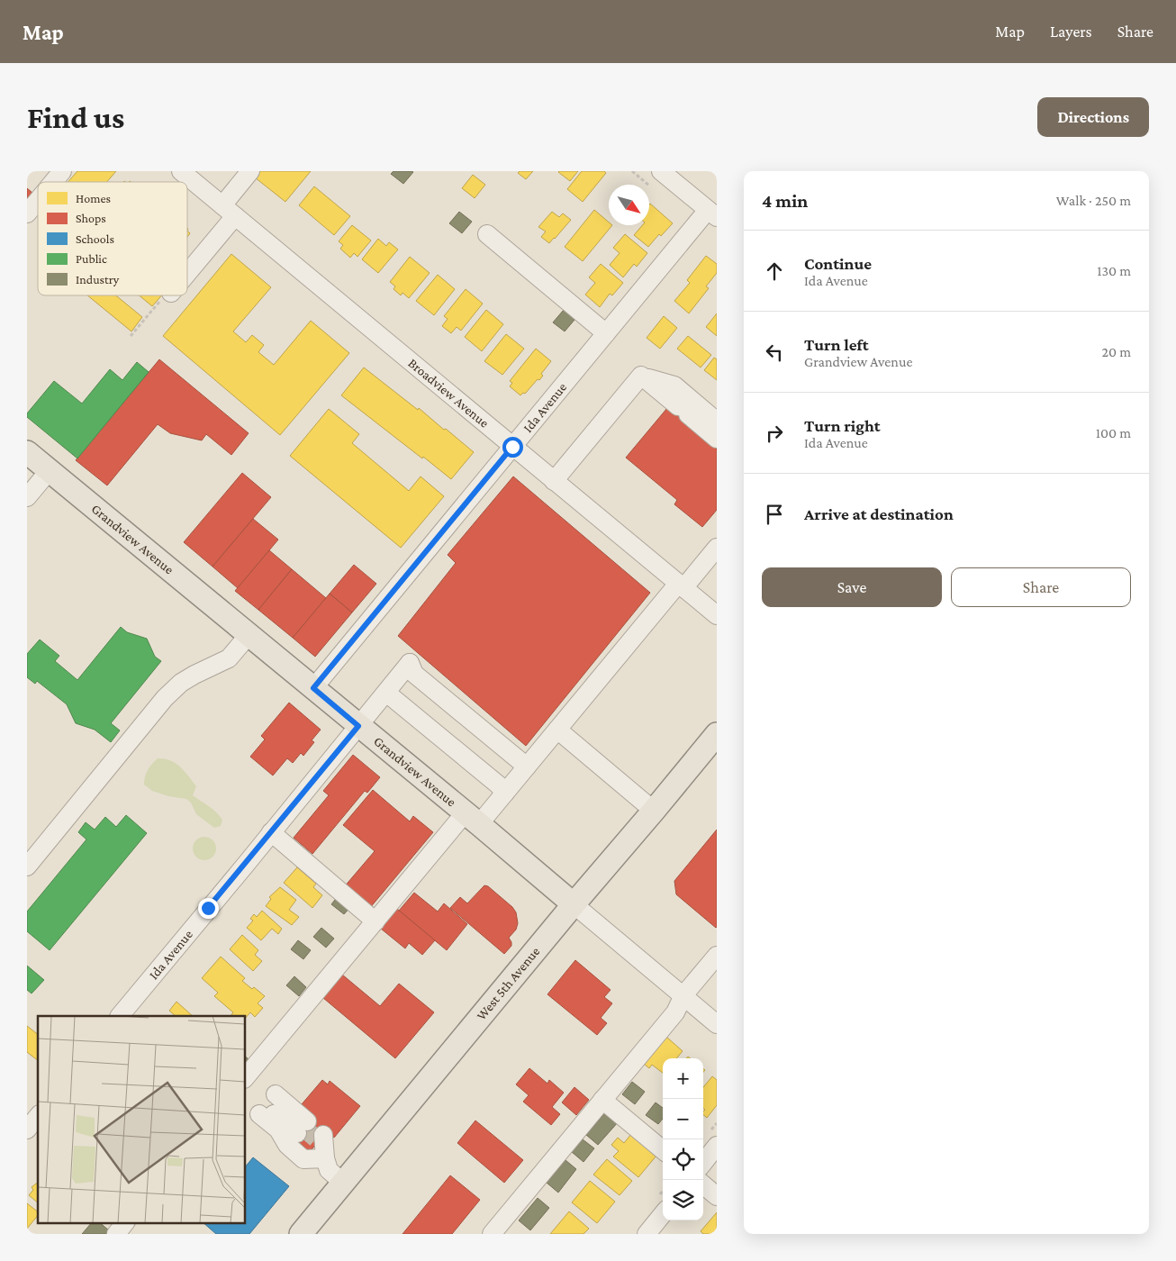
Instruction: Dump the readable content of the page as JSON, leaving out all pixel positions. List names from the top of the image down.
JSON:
{
  "streets": {
    "main road": ["Grandview Avenue", "West 5th Avenue"],
    "street": ["Broadview Avenue", "Ida Avenue"]
  },
  "crossings": [
    ["Broadview Avenue", "Ida Avenue"],
    ["Ida Avenue", "Grandview Avenue"],
    ["Grandview Avenue", "West 5th Avenue"]
  ],
  "legend": [
    "Homes",
    "Shops",
    "Schools",
    "Public",
    "Industry"
  ],
  "north": "bottom right",
  "page": {
    "header": "Map",
    "nav": ["Map", "Layers", "Share"],
    "buttons": [
      "Directions",
      ["Save", "Share"]
    ],
    "title": "Find us",
    "heading": ["4 min", "Walk · 250 m"],
    "list": [
      ["Continue", "Ida Avenue", "130 m"],
      ["Turn left", "Grandview Avenue", "20 m"],
      ["Turn right", "Ida Avenue", "100 m"],
      "Arrive at destination"
    ],
    "map_buttons": ["+", "−"]
  }
}
